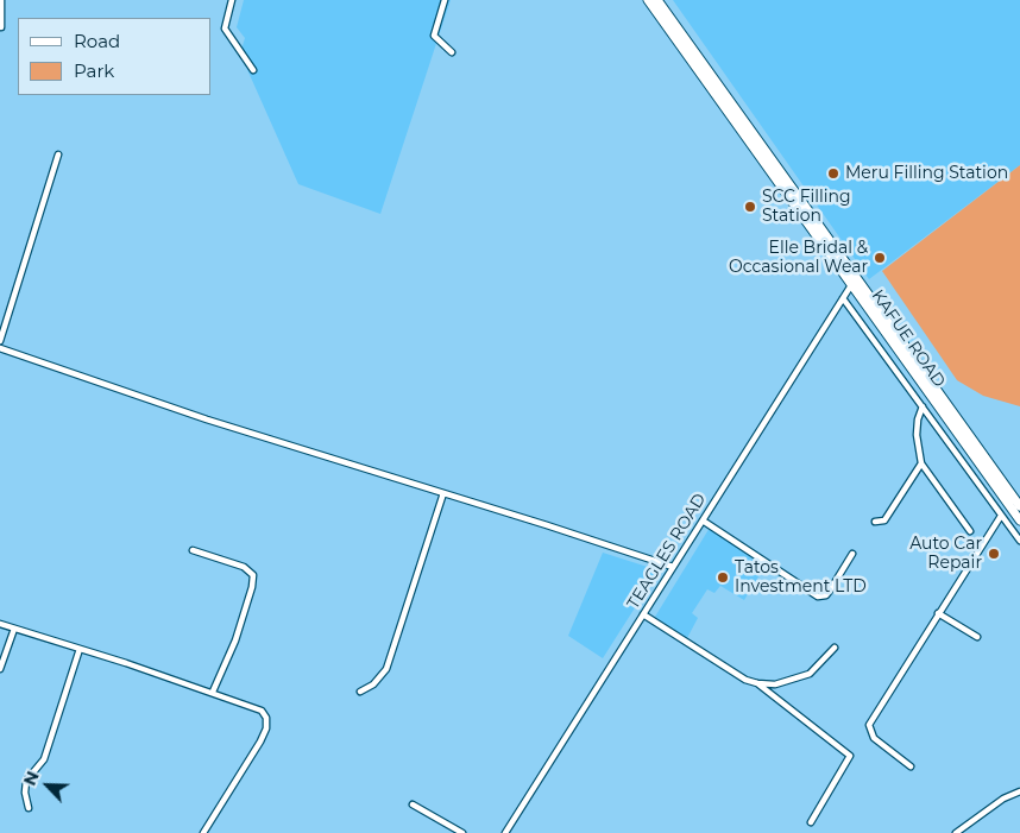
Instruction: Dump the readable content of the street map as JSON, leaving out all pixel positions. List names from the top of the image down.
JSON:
{
  "streets": {
    "main road": ["KAFUE ROAD"],
    "street": ["TEAGLES ROAD"]
  },
  "crossings": [
    ["KAFUE ROAD", "TEAGLES ROAD"]
  ],
  "places": [
    "Meru Filling Station",
    "SCC Filling Station",
    "Elle Bridal & Occasional Wear",
    "Auto Car Repair",
    "Tatos Investment LTD"
  ],
  "legend": ["Road", "Park"],
  "north": "top left"
}
